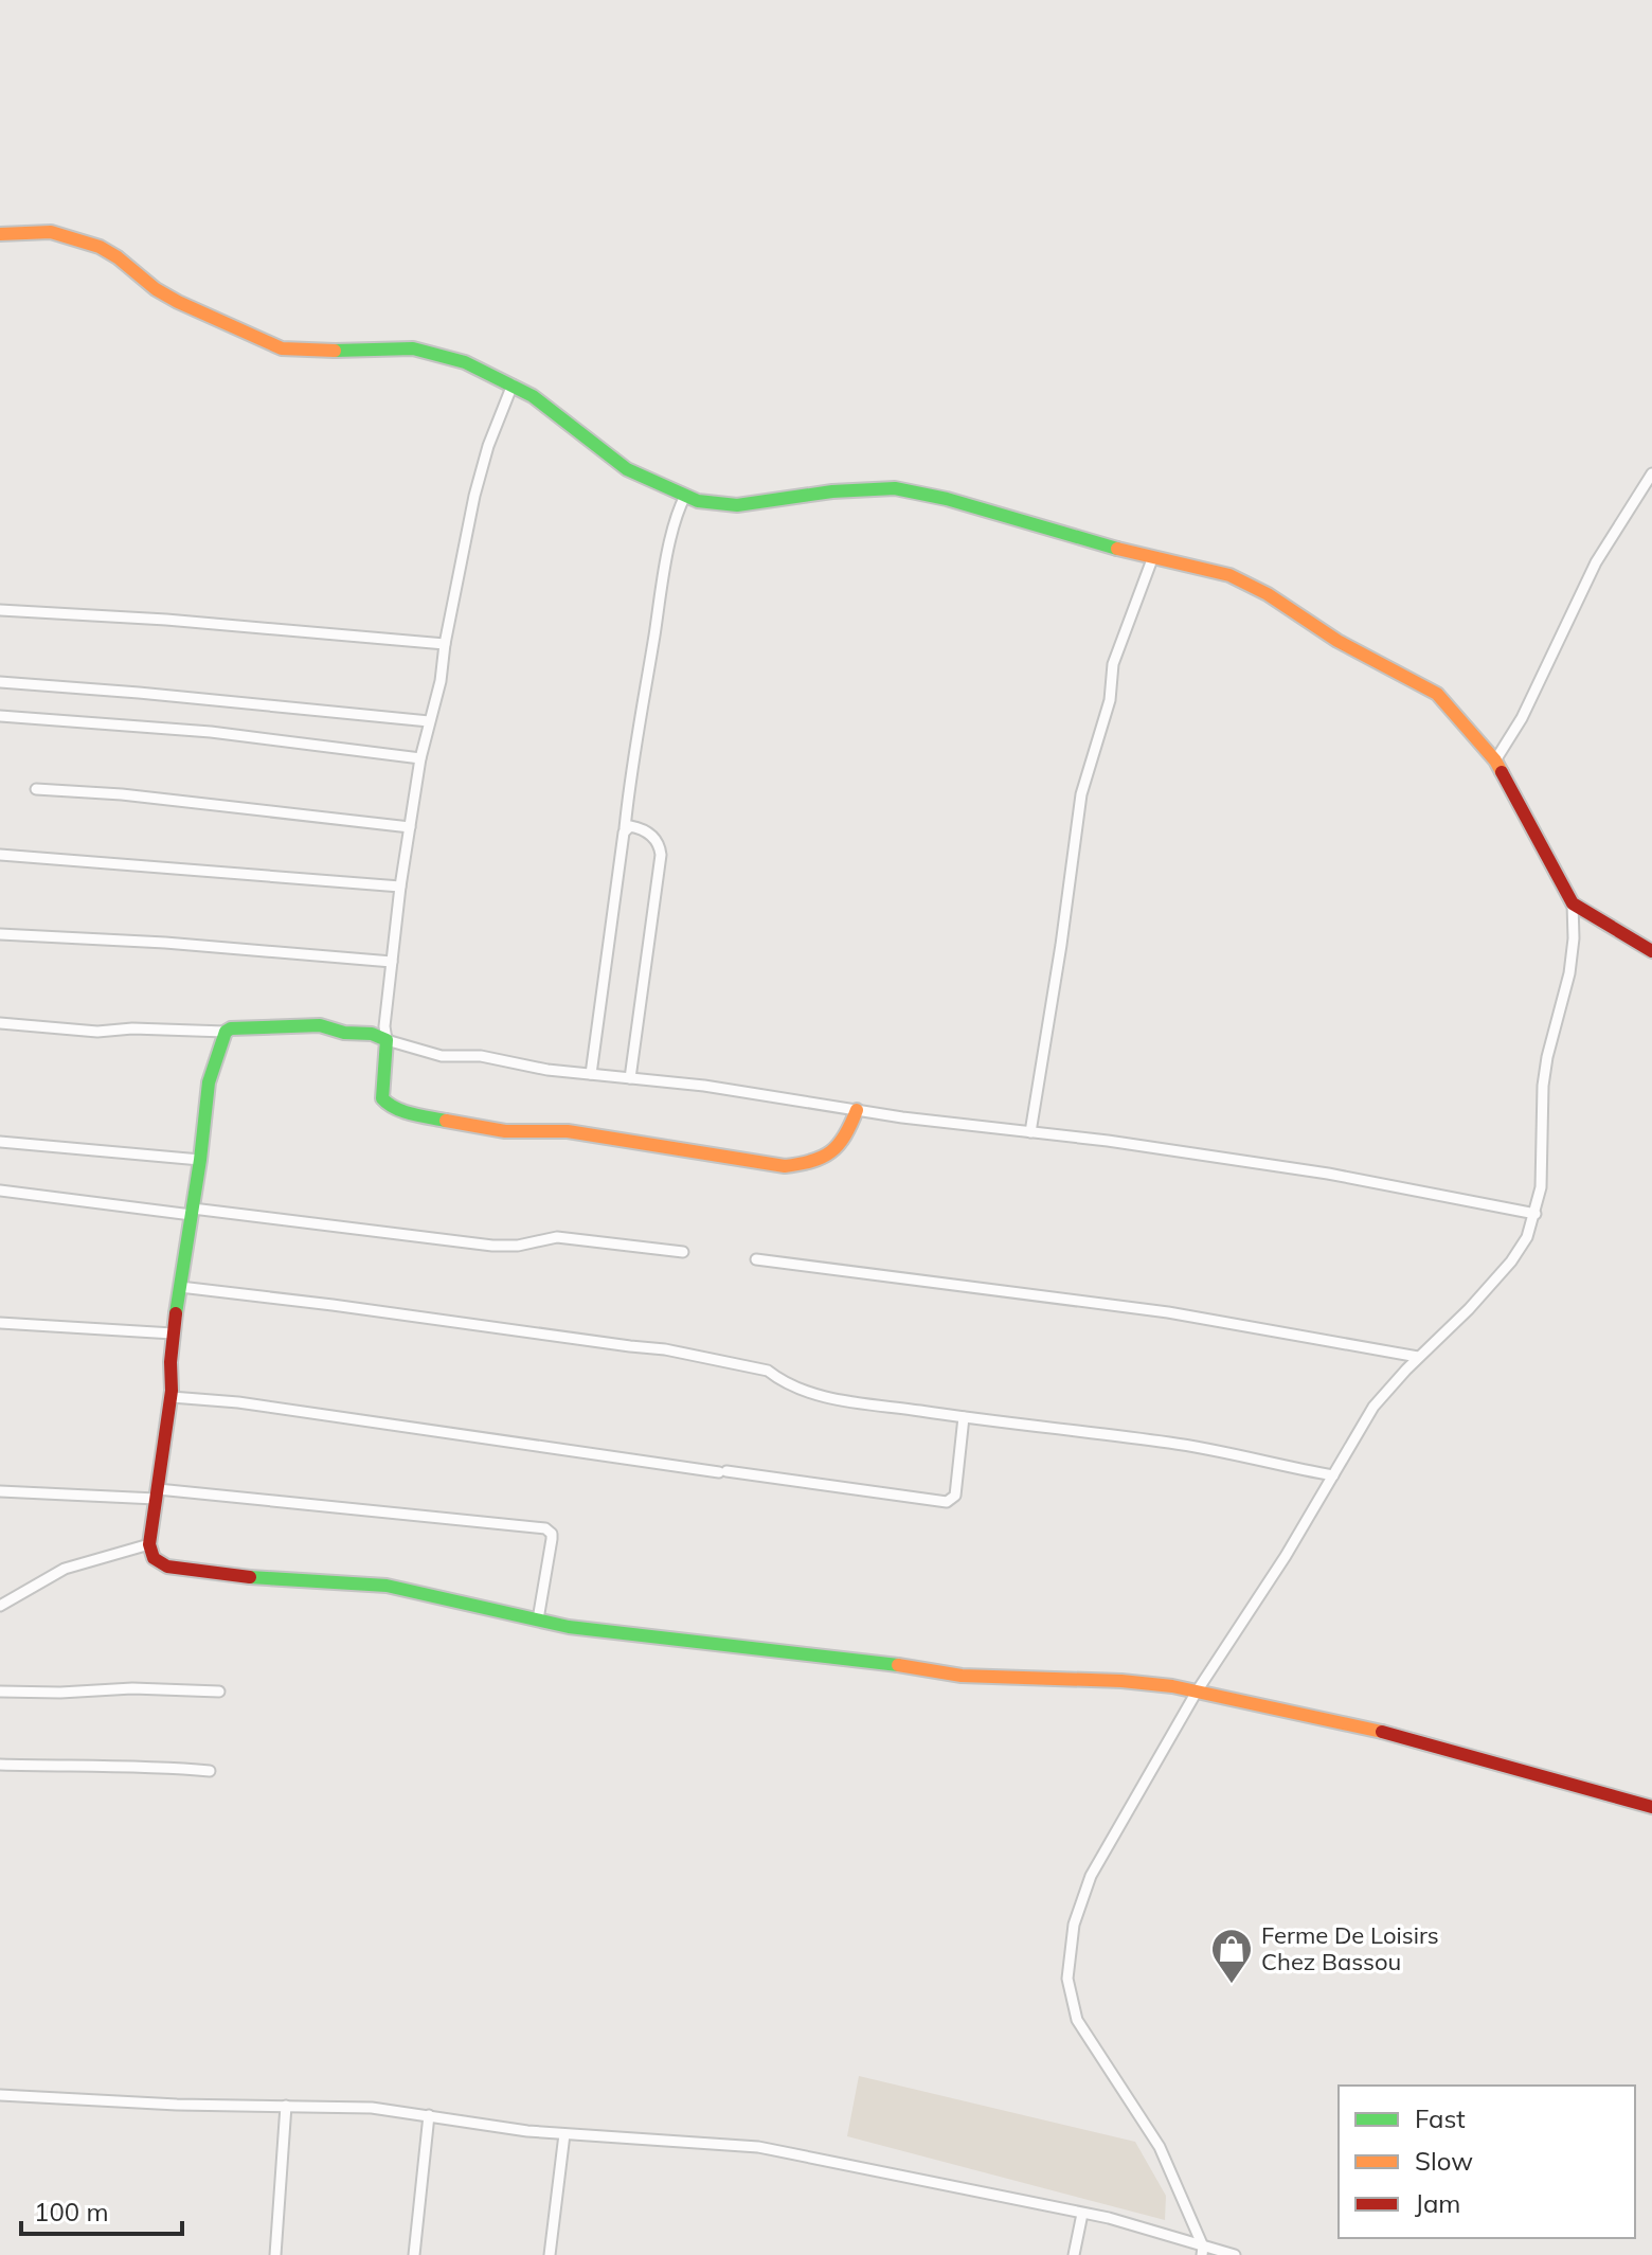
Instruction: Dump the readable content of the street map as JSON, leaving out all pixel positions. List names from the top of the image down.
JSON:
{
  "places": {
    "shop": ["Ferme De Loisirs Chez Bassou"]
  },
  "legend": ["Fast", "Slow", "Jam"],
  "scale_bar": "100 m"
}
